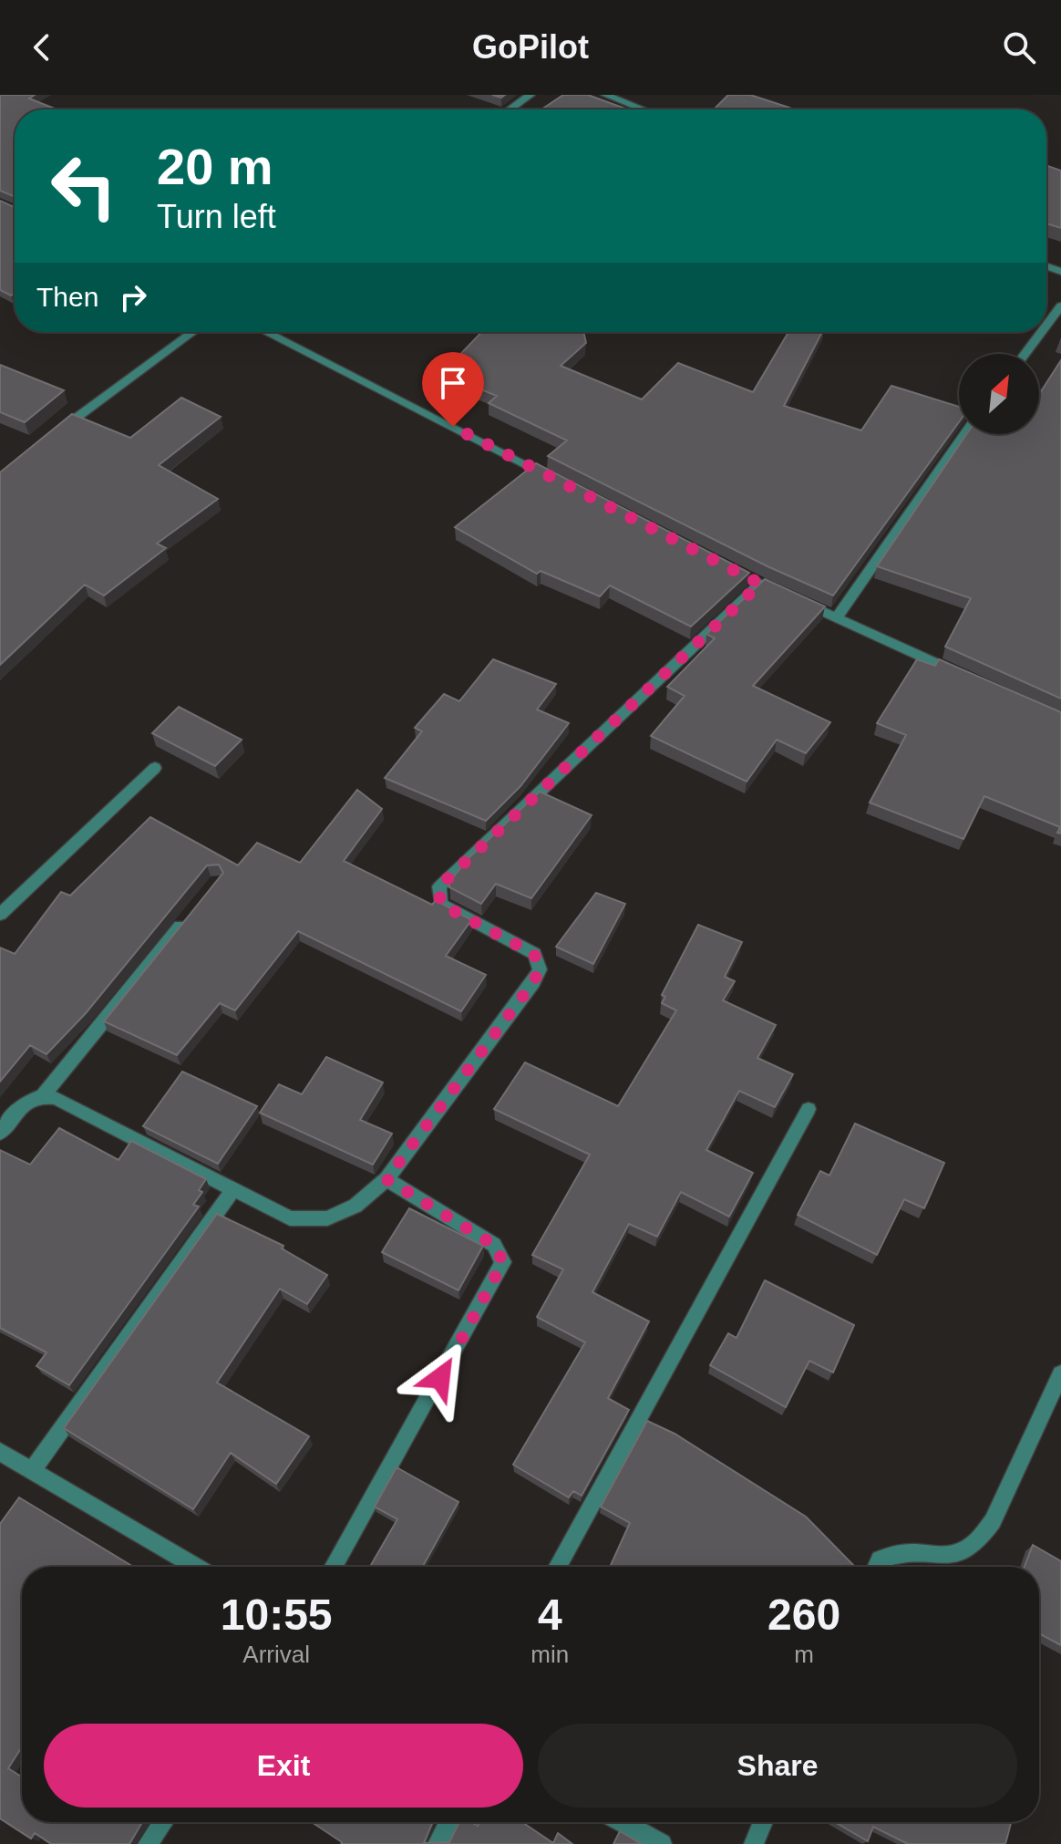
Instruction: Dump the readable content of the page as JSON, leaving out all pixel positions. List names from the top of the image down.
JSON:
{
  "north": "top right",
  "page": {
    "header": "GoPilot",
    "turn": ["20 m", "Turn left"],
    "then": "Then",
    "eta": [
      "10:55",
      "Arrival",
      "4",
      "min",
      "260",
      "m"
    ],
    "buttons": ["Exit", "Share"]
  }
}
